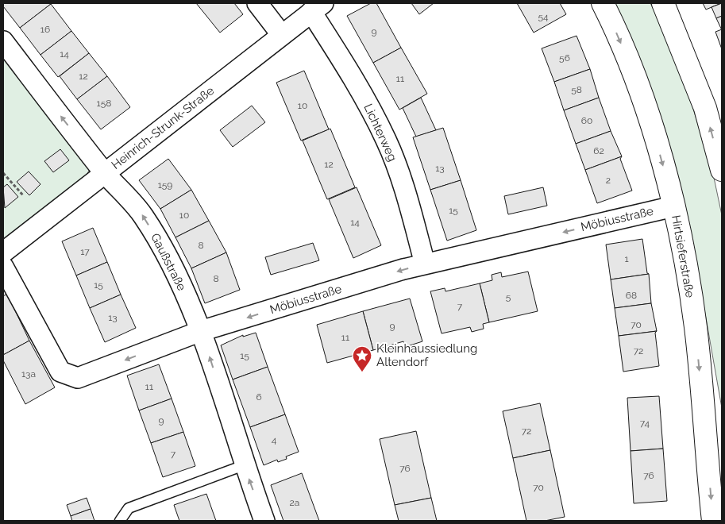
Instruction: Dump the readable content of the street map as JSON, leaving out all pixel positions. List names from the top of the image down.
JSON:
{
  "streets": {
    "main road": ["Hirtsieferstraße"],
    "street": [
      "Heinrich-Strunk-Straße",
      "Lichterweg",
      "Möbiusstraße",
      "Gaußstraße"
    ]
  },
  "crossings": [
    ["Heinrich-Strunk-Straße", "Lichterweg"],
    ["Heinrich-Strunk-Straße", "Gaußstraße"],
    ["Lichterweg", "Möbiusstraße"],
    ["Möbiusstraße", "Hirtsieferstraße"],
    ["Möbiusstraße", "Gaußstraße"]
  ],
  "one_way": ["Möbiusstraße", "Gaußstraße"],
  "places": {
    "place": ["Kleinhaussiedlung Altendorf"]
  },
  "house_numbers": [
    "54",
    "16",
    "9",
    "14",
    "56",
    "12",
    "11",
    "58",
    "158",
    "10",
    "60",
    "62",
    "12",
    "13",
    "2",
    "159",
    "15",
    "10",
    "14",
    "8",
    "17",
    "1",
    "8",
    "15",
    "68",
    "5",
    "7",
    "13",
    "70",
    "9",
    "11",
    "72",
    "15",
    "13a",
    "11",
    "6",
    "9",
    "74",
    "72",
    "4",
    "7",
    "76",
    "76",
    "70",
    "2a"
  ]
}
